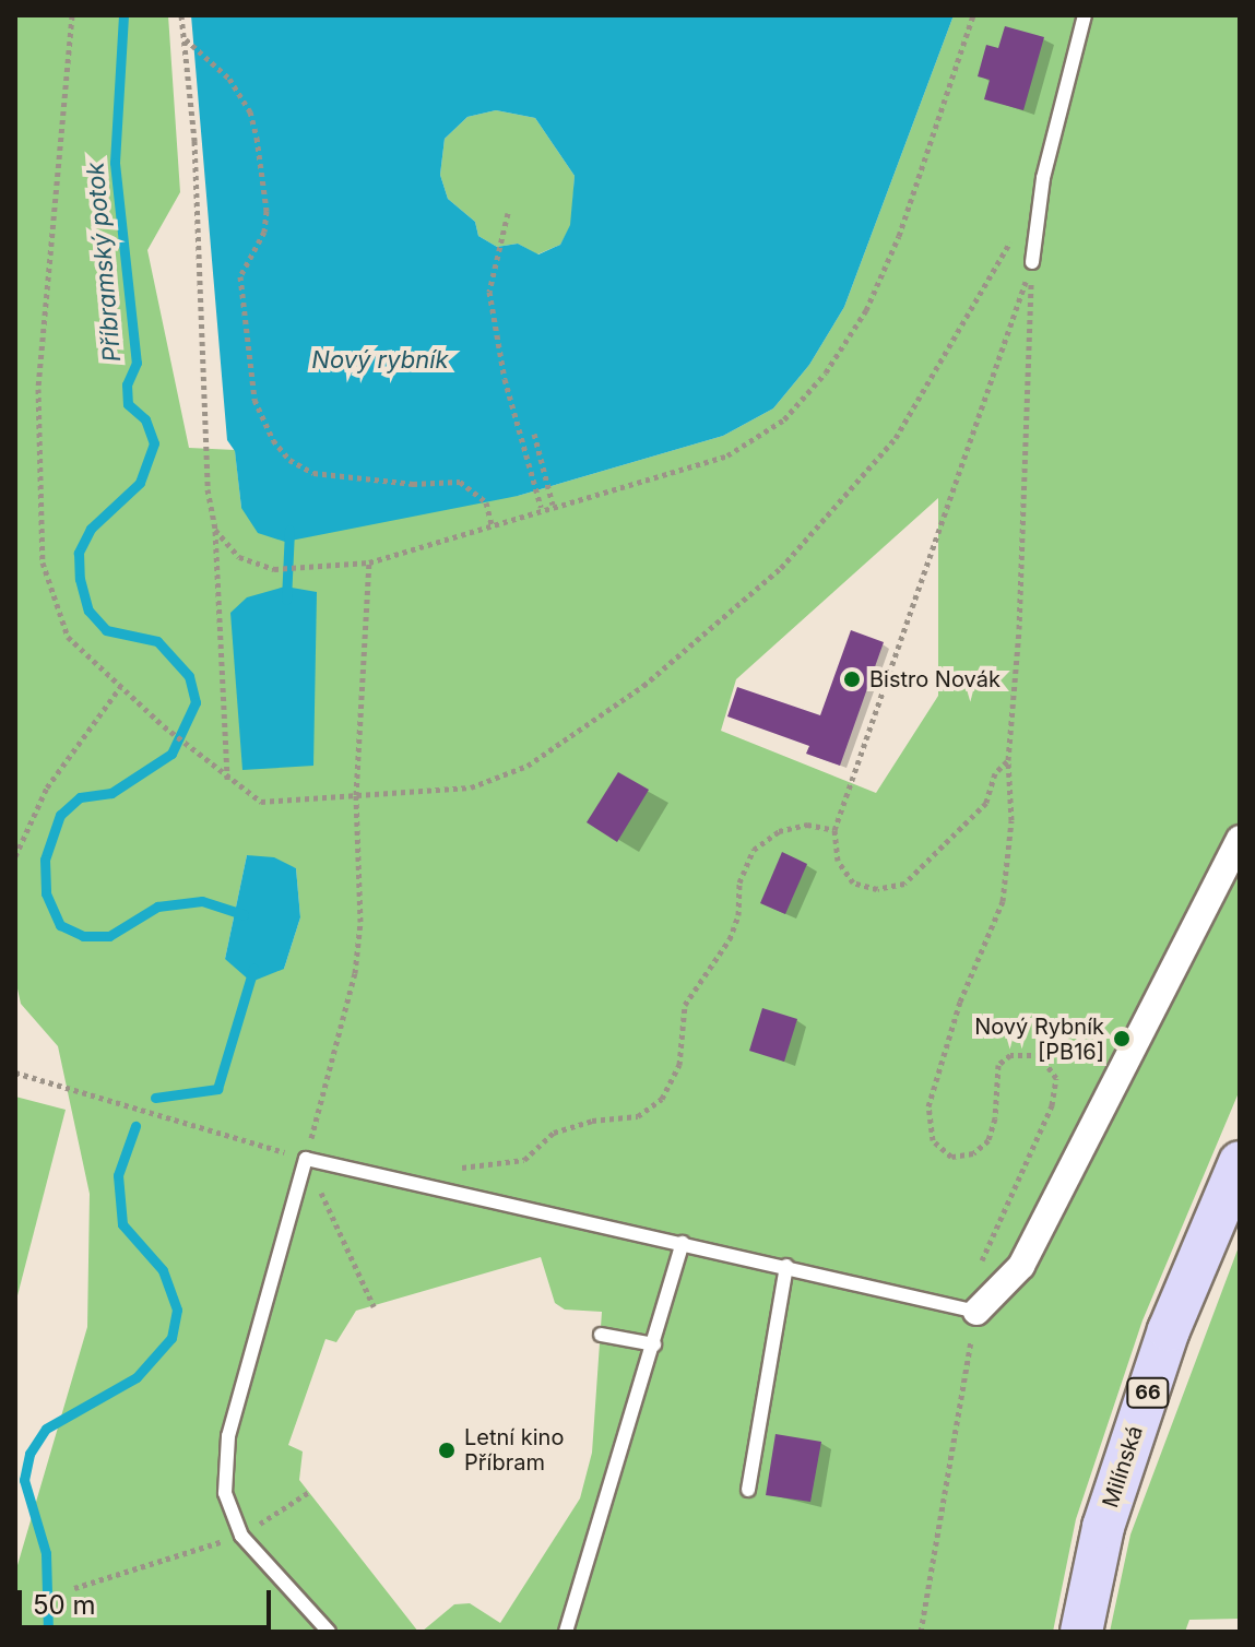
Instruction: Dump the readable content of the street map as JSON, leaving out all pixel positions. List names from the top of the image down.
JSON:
{
  "streets": {
    "main road": ["66", "Milínská"]
  },
  "water": ["Příbramský potok", "Nový rybník"],
  "places": ["Bistro Novák", "Nový Rybník [PB16]", "Letní kino Příbram"],
  "scale_bar": "50 m"
}
